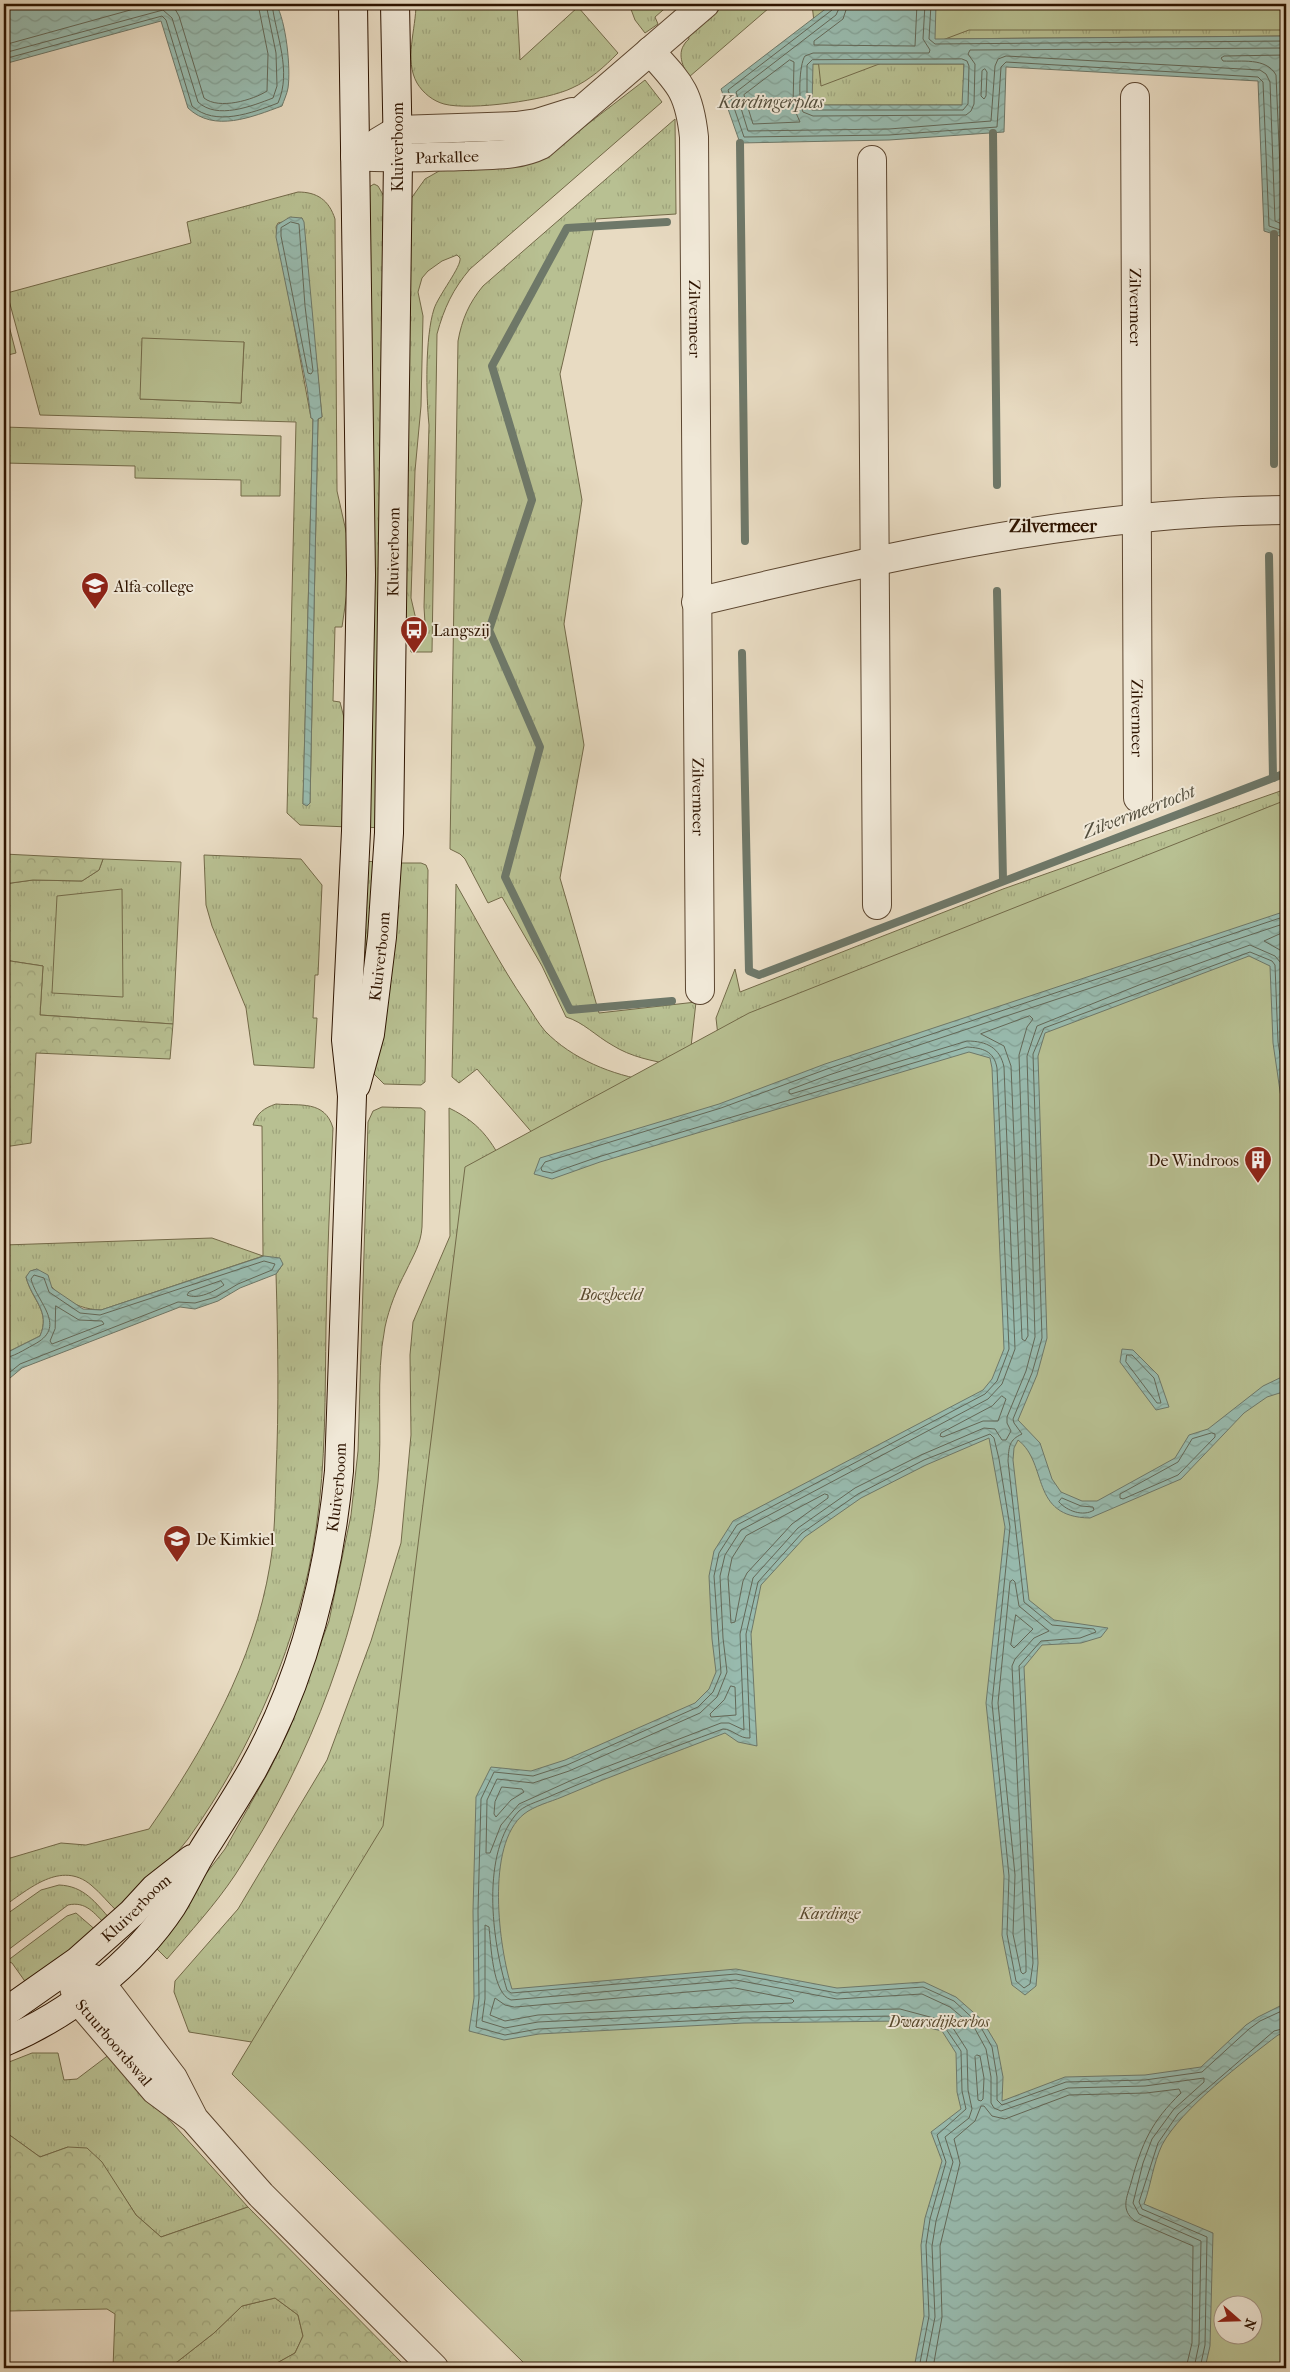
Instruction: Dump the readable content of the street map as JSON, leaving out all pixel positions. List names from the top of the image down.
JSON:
{
  "streets": {
    "street": [
      "Kluiverboom",
      "Parkallee",
      "Zilvermeer",
      "Stuurboordswal"
    ]
  },
  "crossings": [
    ["Kluiverboom", "Parkallee"],
    ["Kluiverboom", "Stuurboordswal"],
    ["Parkallee", "Zilvermeer"]
  ],
  "districts": ["Zilvermeer"],
  "water": ["Kardingerplas", "Zilvermeertocht"],
  "parks": ["Boegbeeld", "Kardinge", "Dwarsdijkerbos"],
  "places": {
    "school or university": ["Alfa-college", "De Kimkiel"],
    "bus stop": ["Langszij"],
    "building": ["De Windroos"]
  },
  "north": "right"
}
